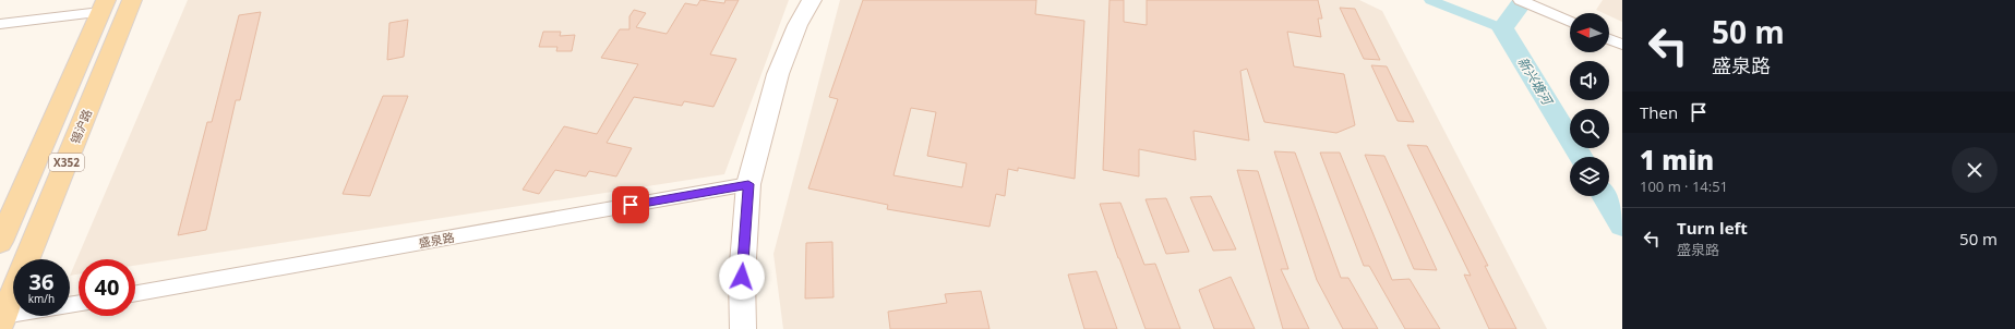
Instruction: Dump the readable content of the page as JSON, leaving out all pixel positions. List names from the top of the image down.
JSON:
{
  "streets": {
    "main road": ["锡沪路", "X352"],
    "street": ["盛泉路"]
  },
  "water": ["新兴塘河"],
  "north": "left",
  "page": {
    "turn": ["50 m", "盛泉路"],
    "then": "Then",
    "heading": ["1 min", "100 m · 14:51"],
    "list": [
      {
        "name": "Turn left",
        "note": "盛泉路",
        "value": "50 m"
      }
    ],
    "speed": "36 km/h",
    "limit": "40"
  }
}
